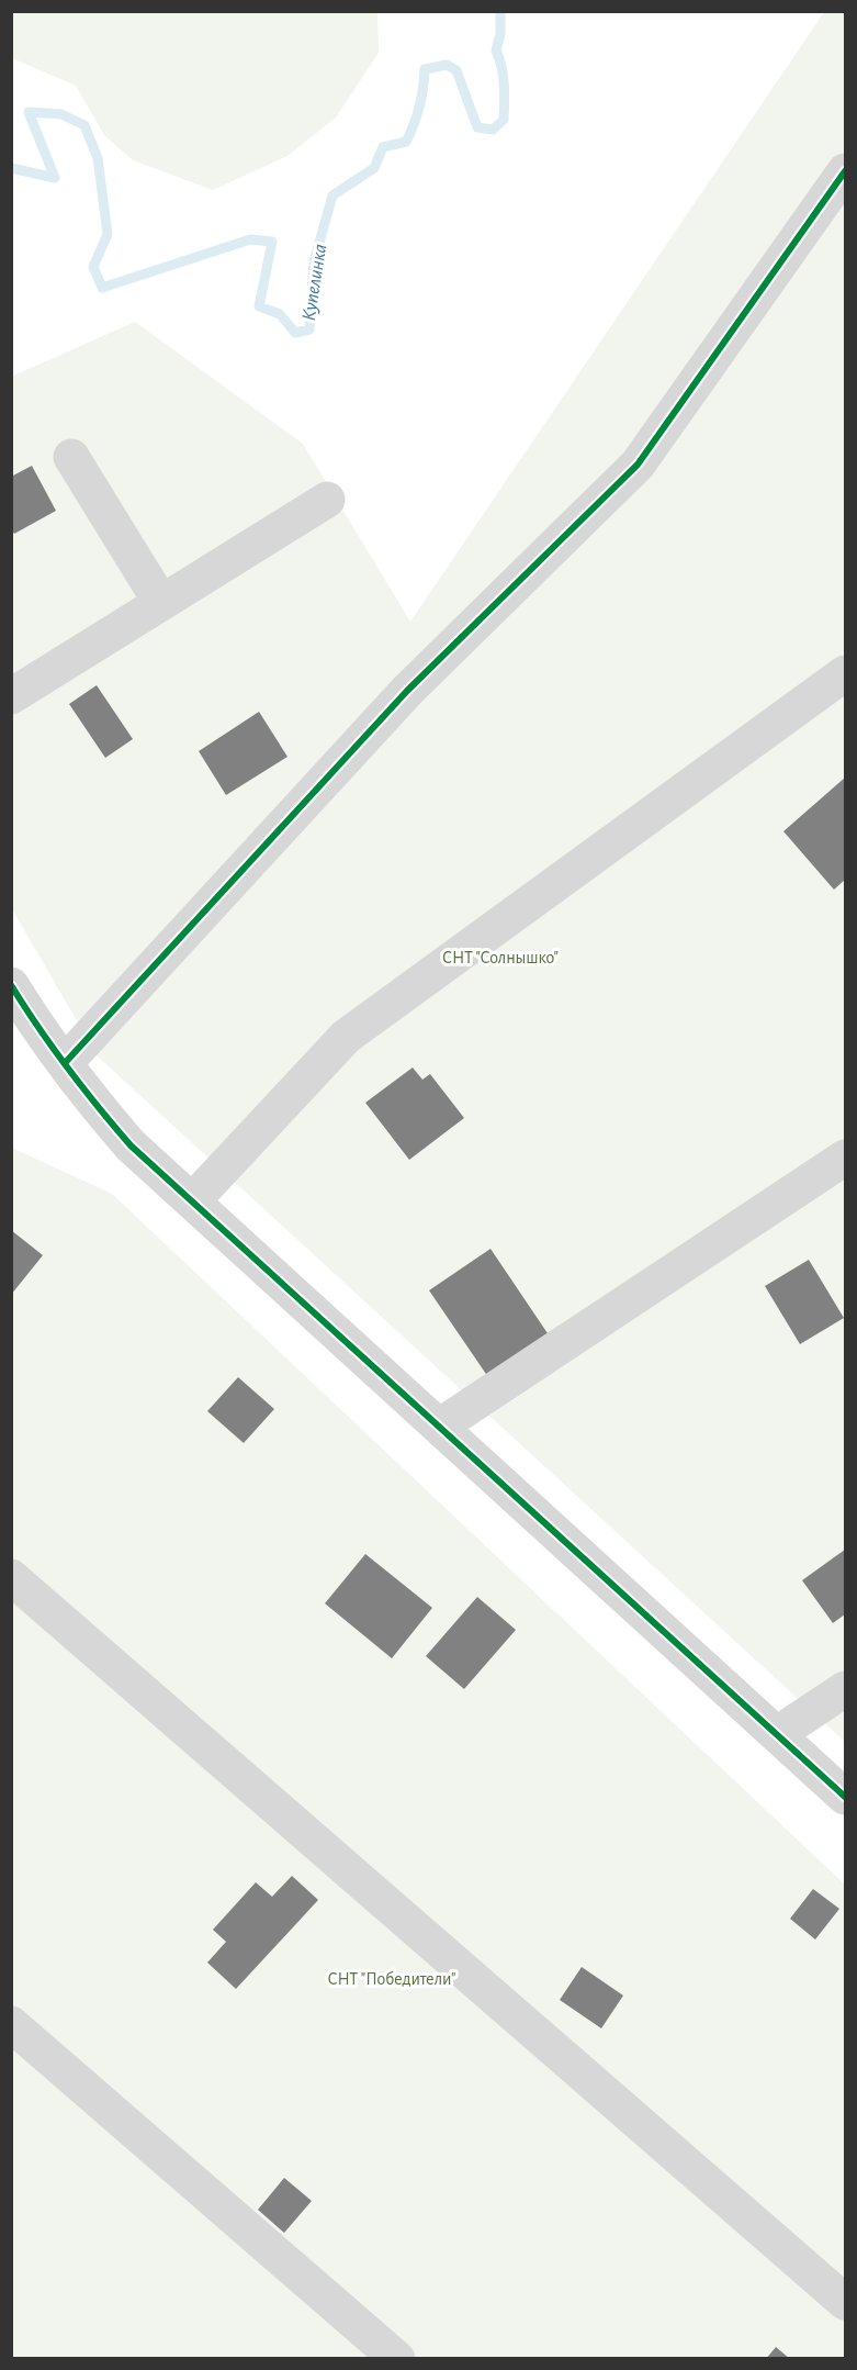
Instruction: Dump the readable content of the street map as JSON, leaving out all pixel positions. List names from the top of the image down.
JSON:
{
  "water": ["Купелинка"],
  "parks": ["СНТ \"Солнышко\"", "СНТ \"Победители\""]
}
